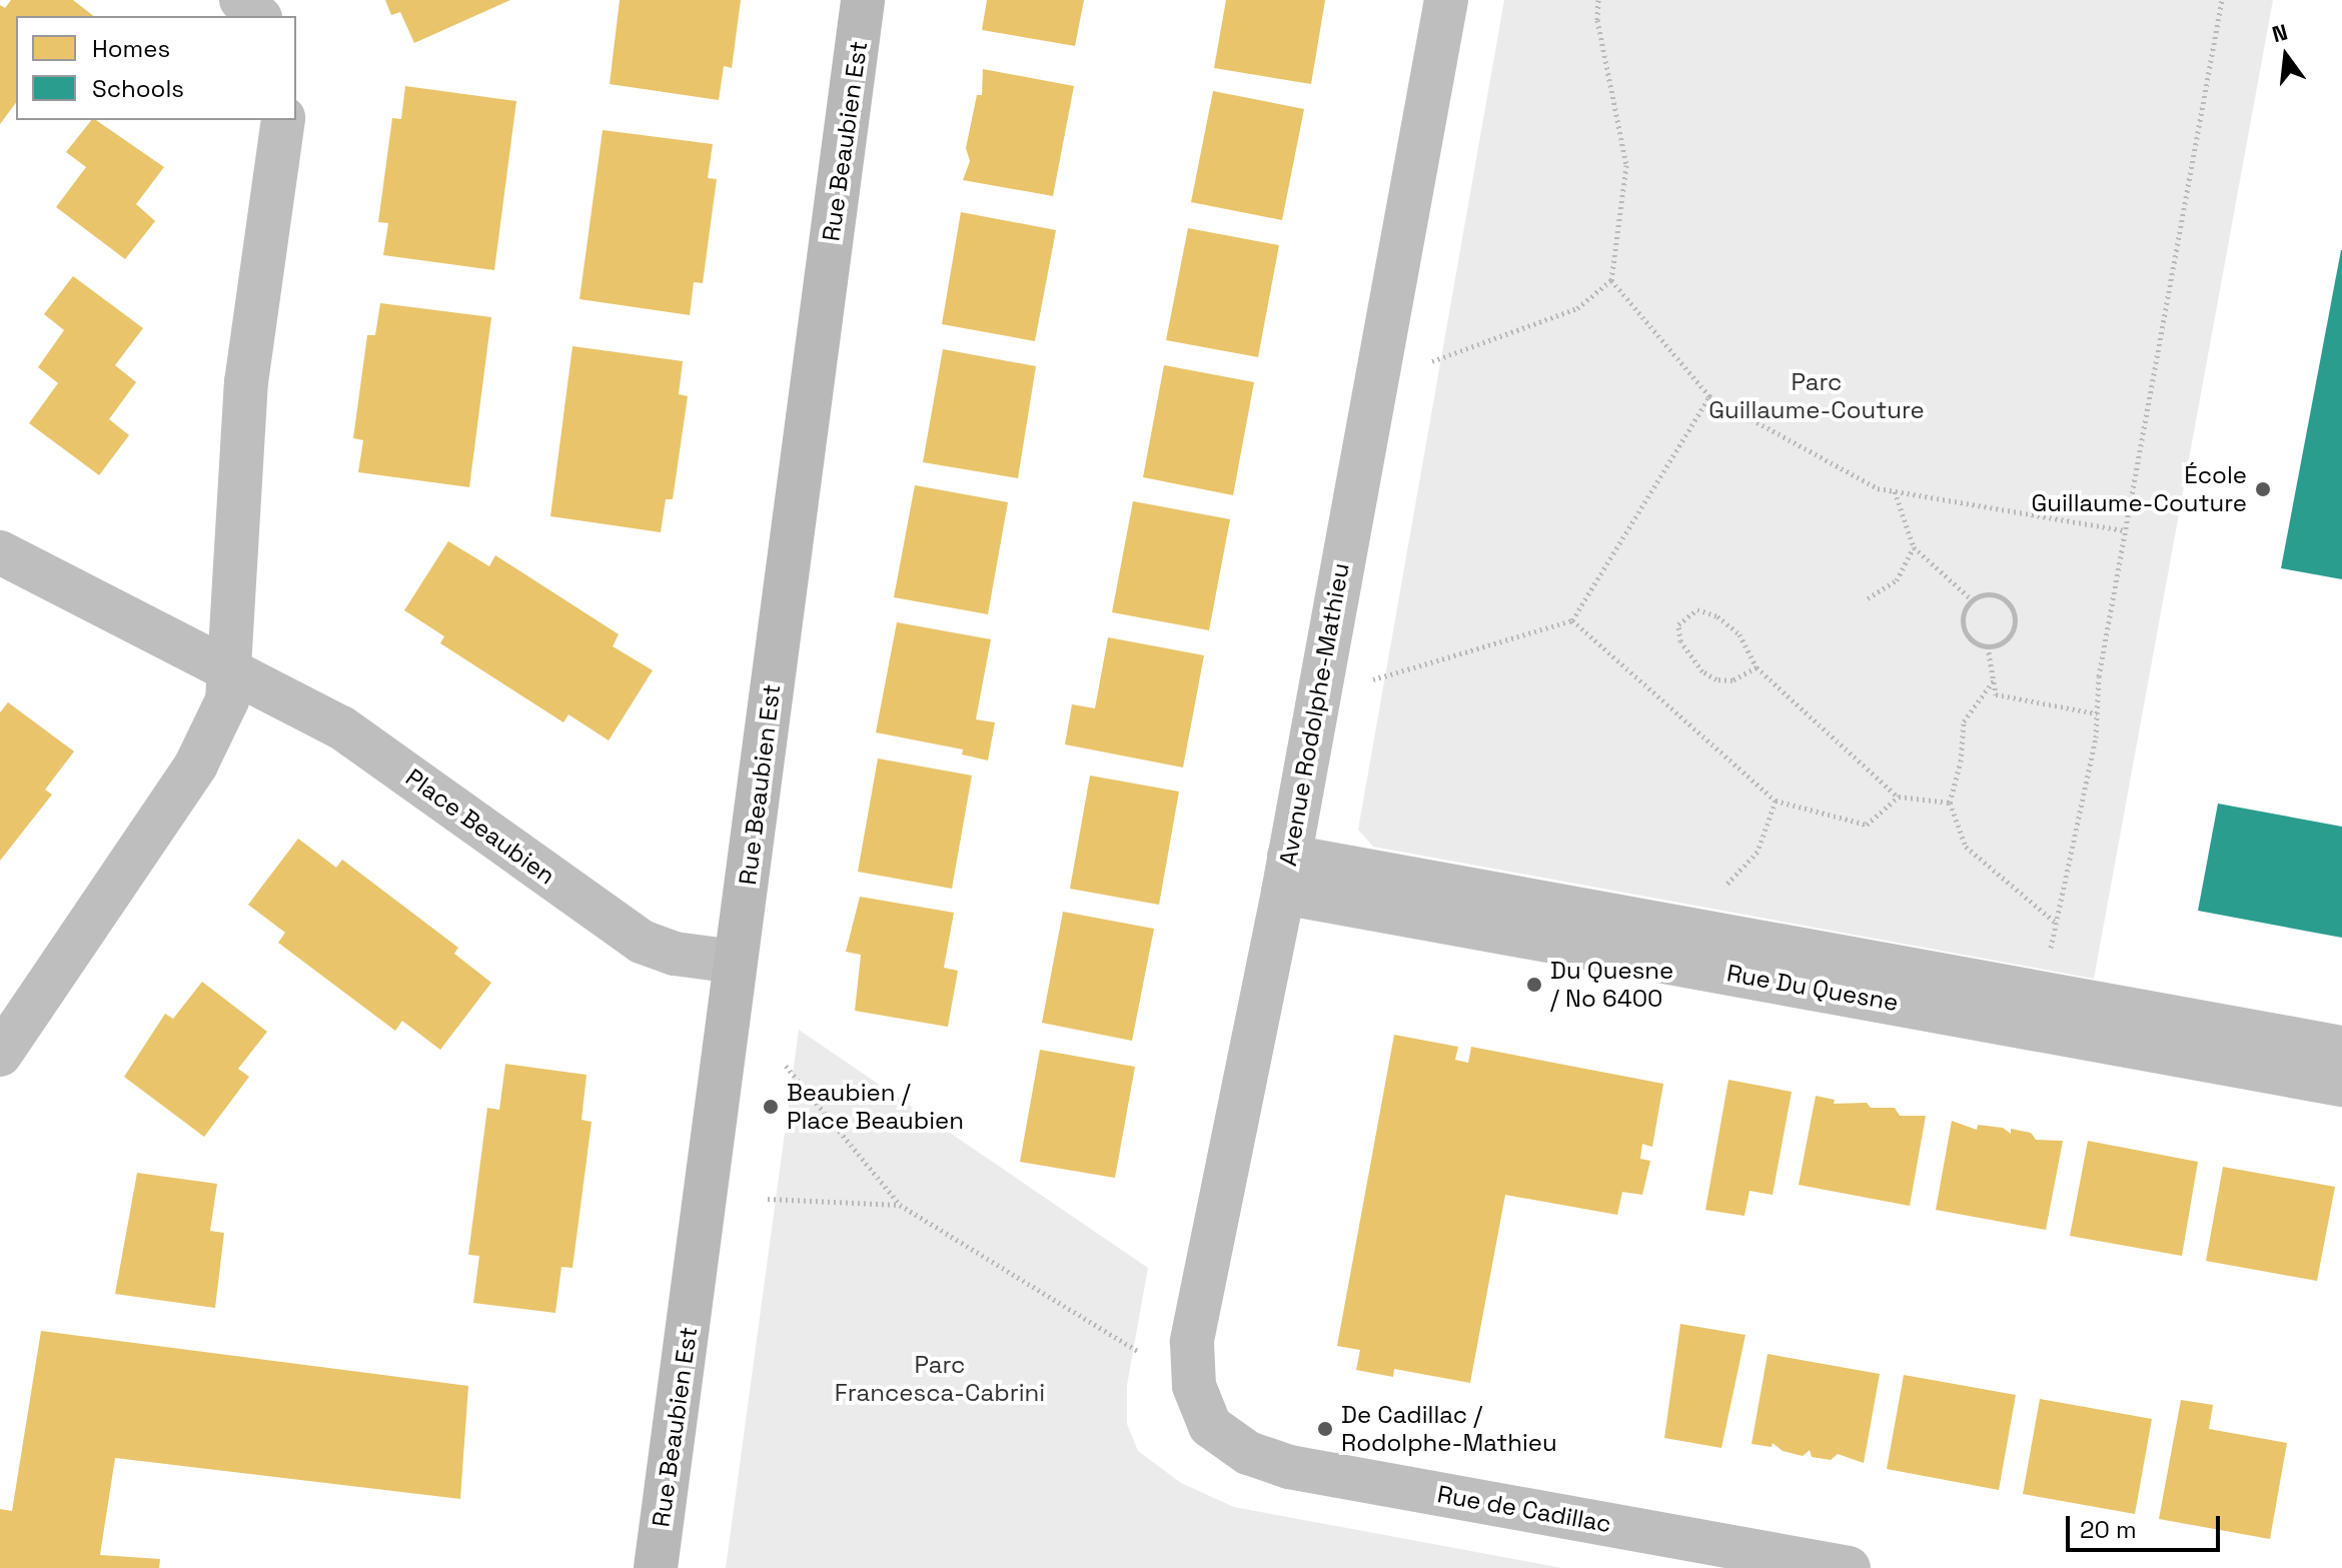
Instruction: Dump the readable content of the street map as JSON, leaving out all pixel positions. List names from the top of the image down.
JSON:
{
  "streets": {
    "street": [
      "Rue Beaubien Est",
      "Avenue Rodolphe-Mathieu",
      "Place Beaubien",
      "Rue Du Quesne",
      "Rue de Cadillac"
    ]
  },
  "crossings": [
    ["Rue Beaubien Est", "Place Beaubien"],
    ["Avenue Rodolphe-Mathieu", "Rue Du Quesne"],
    ["Avenue Rodolphe-Mathieu", "Rue de Cadillac"]
  ],
  "parks": ["Parc Guillaume-Couture", "Parc Francesca-Cabrini"],
  "places": [
    "École Guillaume-Couture",
    "Du Quesne / No 6400",
    "Beaubien / Place Beaubien",
    "De Cadillac / Rodolphe-Mathieu"
  ],
  "legend": ["Homes", "Schools"],
  "scale_bar": "20 m",
  "north": "top"
}
